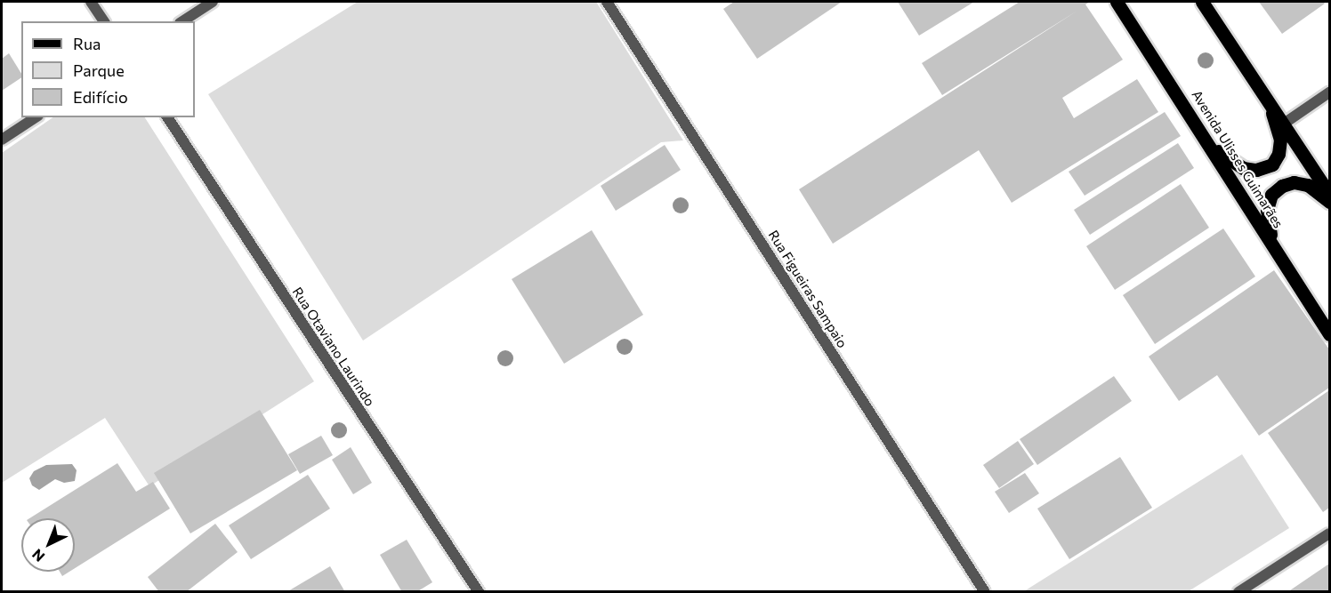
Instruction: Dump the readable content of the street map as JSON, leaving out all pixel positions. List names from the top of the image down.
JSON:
{
  "streets": {
    "main road": ["Avenida Ulisses Guimarães"],
    "street": ["Rua Figueiras Sampaio", "Rua Otaviano Laurindo"]
  },
  "legend": ["Rua", "Parque", "Edifício"],
  "north": "bottom left"
}
